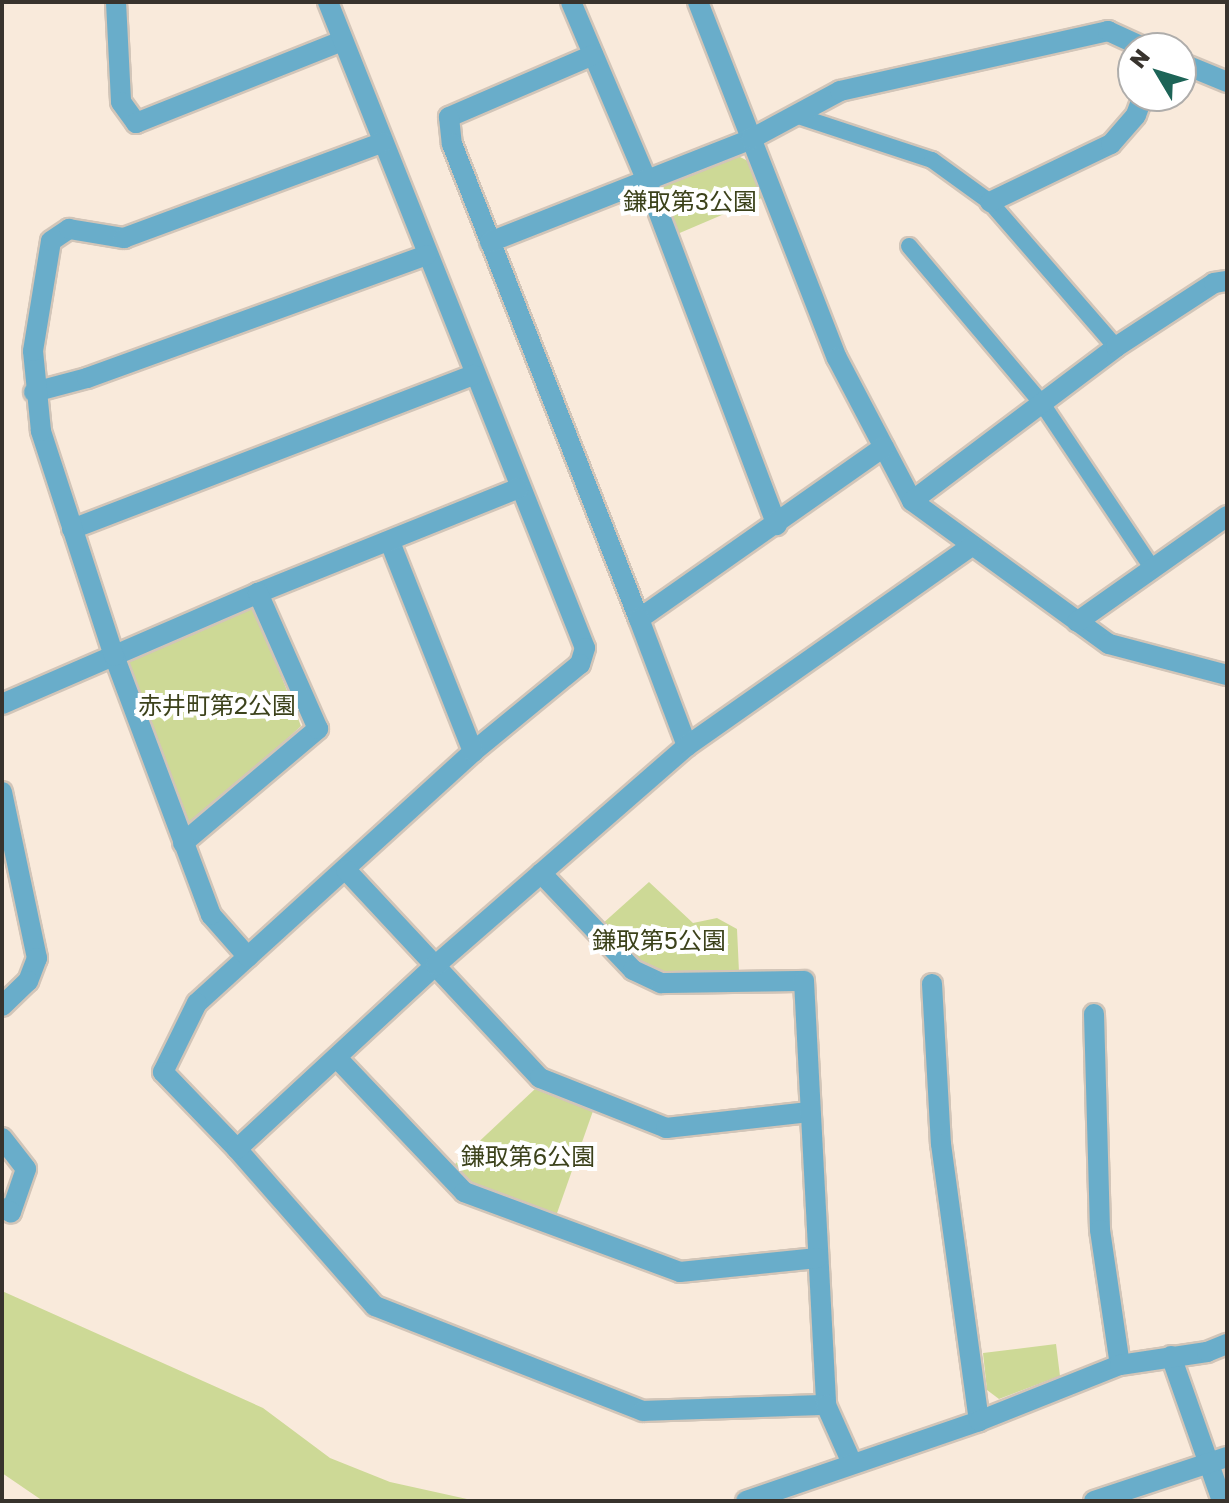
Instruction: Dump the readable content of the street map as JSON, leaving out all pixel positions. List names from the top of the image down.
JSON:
{
  "parks": [
    "鎌取第3公園",
    "赤井町第2公園",
    "鎌取第5公園",
    "鎌取第6公園"
  ],
  "north": "top left"
}
